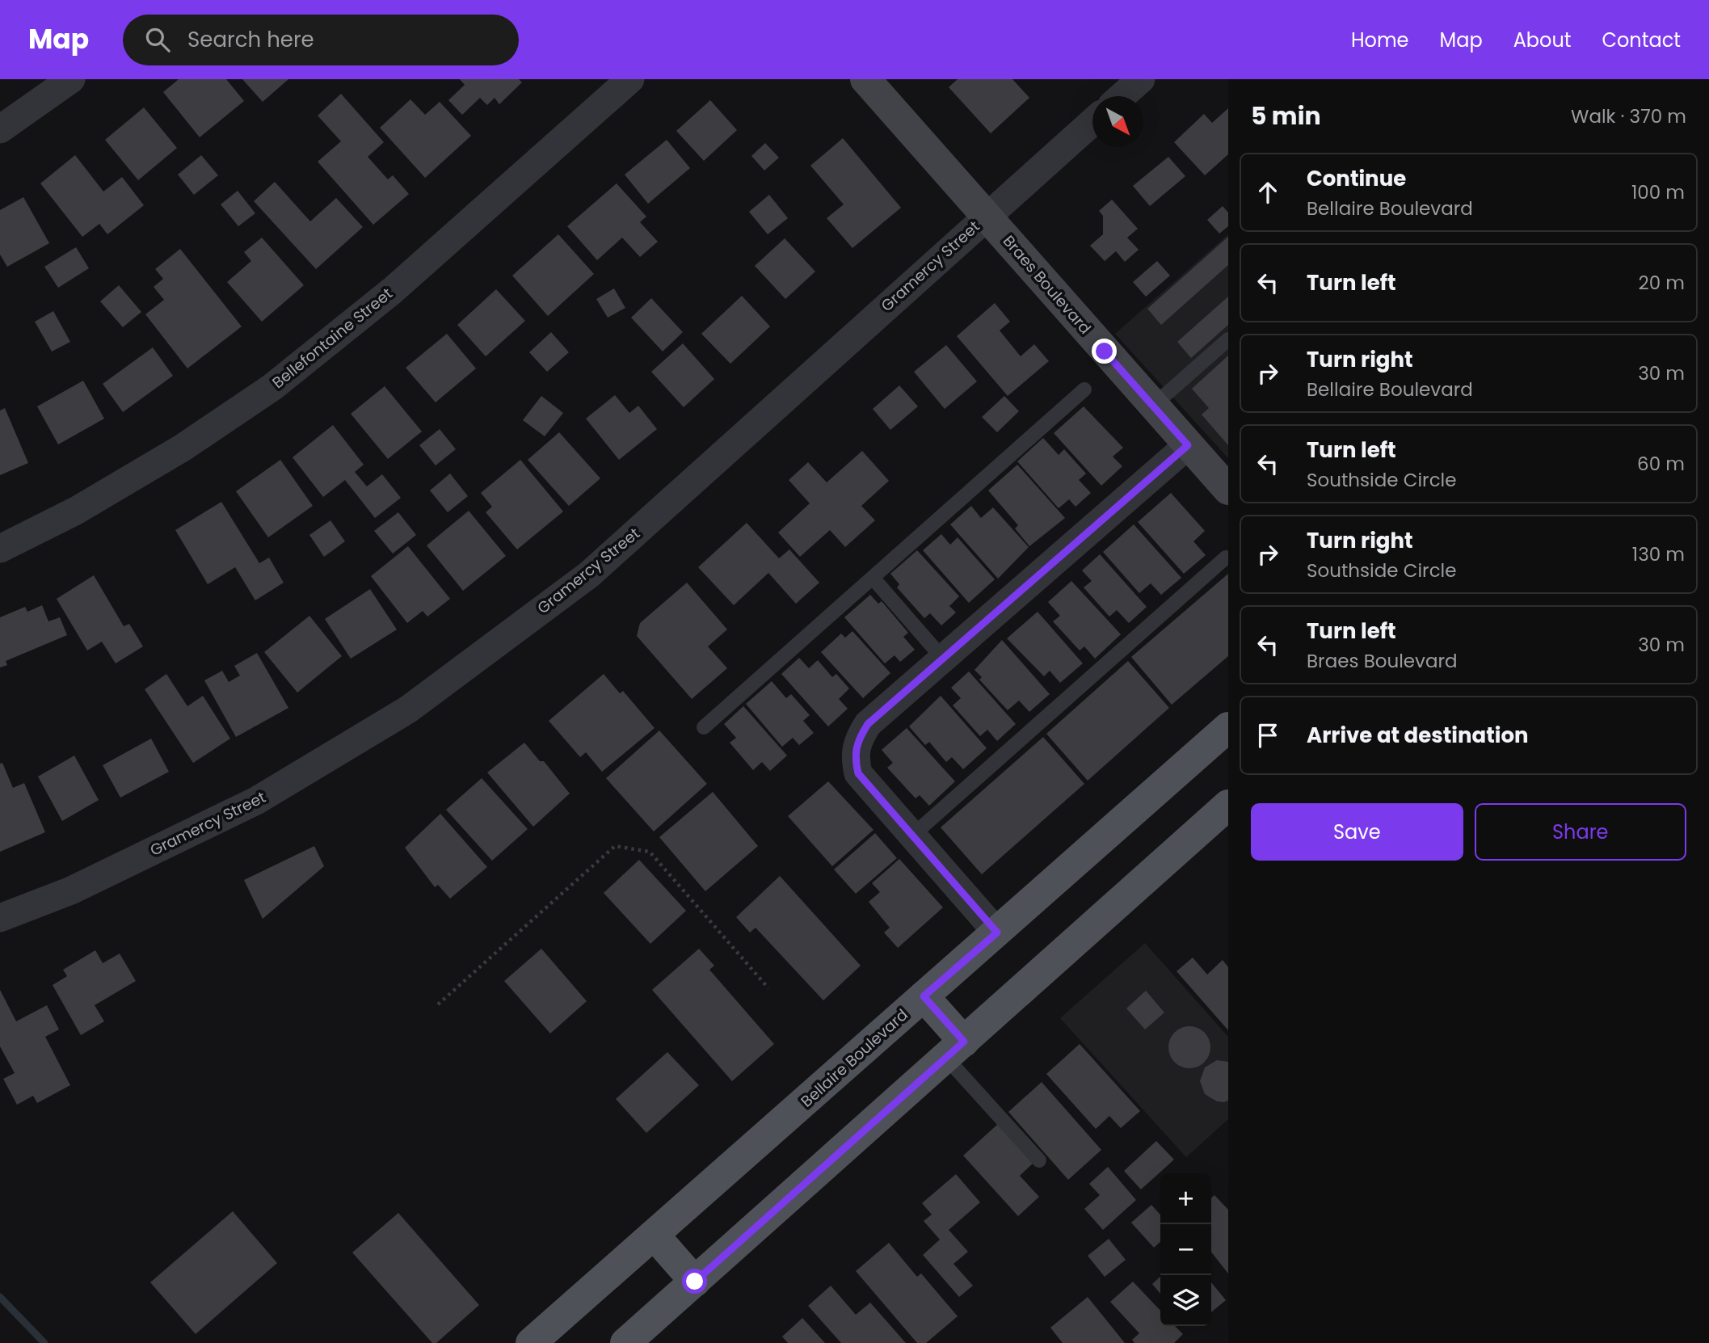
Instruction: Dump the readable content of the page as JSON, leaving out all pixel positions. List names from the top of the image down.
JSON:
{
  "streets": {
    "main road": ["Bellaire Boulevard"],
    "street": ["Gramercy Street", "Braes Boulevard", "Bellefontaine Street"]
  },
  "crossings": [
    ["Gramercy Street", "Braes Boulevard"]
  ],
  "north": "bottom right",
  "page": {
    "header": "Map",
    "search": "Search here",
    "nav": [
      "Home",
      "Map",
      "About",
      "Contact"
    ],
    "heading": ["5 min", "Walk · 370 m"],
    "list": [
      ["Continue", "Bellaire Boulevard", "100 m"],
      ["Turn left", "20 m"],
      ["Turn right", "Bellaire Boulevard", "30 m"],
      ["Turn left", "Southside Circle", "60 m"],
      ["Turn right", "Southside Circle", "130 m"],
      ["Turn left", "Braes Boulevard", "30 m"],
      "Arrive at destination"
    ],
    "buttons": ["Save", "Share"],
    "map_buttons": ["+", "−"]
  }
}
